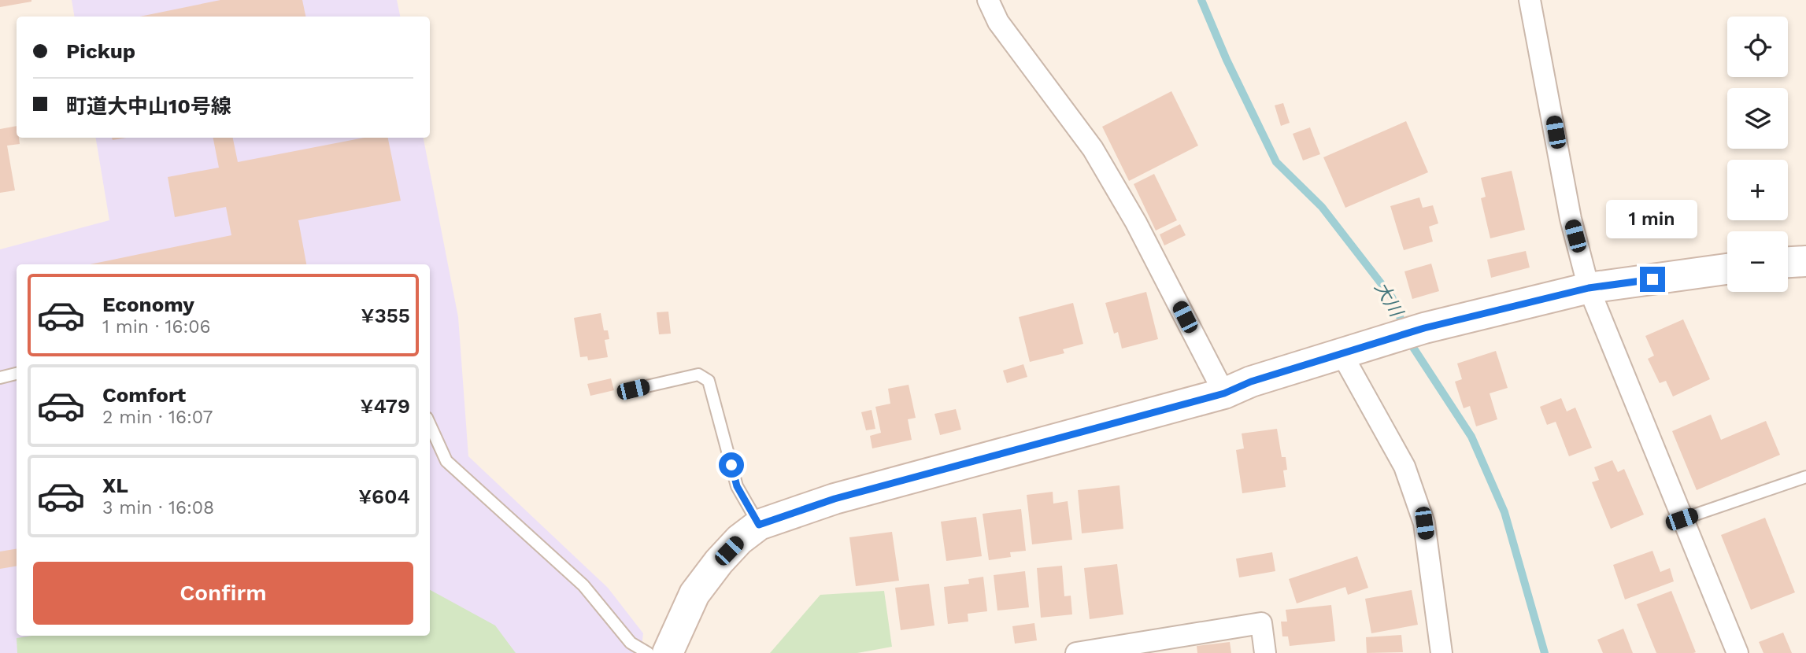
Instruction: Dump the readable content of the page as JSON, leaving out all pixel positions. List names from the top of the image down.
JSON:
{
  "water": ["大川"],
  "page": {
    "map_buttons": ["+", "−"],
    "banner": ["Pickup", "町道大中山10号線"],
    "bubble": "1 min",
    "list": [
      {
        "name": "Economy",
        "note": "1 min · 16:06",
        "value": "¥355"
      },
      {
        "name": "Comfort",
        "note": "2 min · 16:07",
        "value": "¥479"
      },
      {
        "name": "XL",
        "note": "3 min · 16:08",
        "value": "¥604"
      }
    ],
    "buttons": "Confirm"
  }
}
